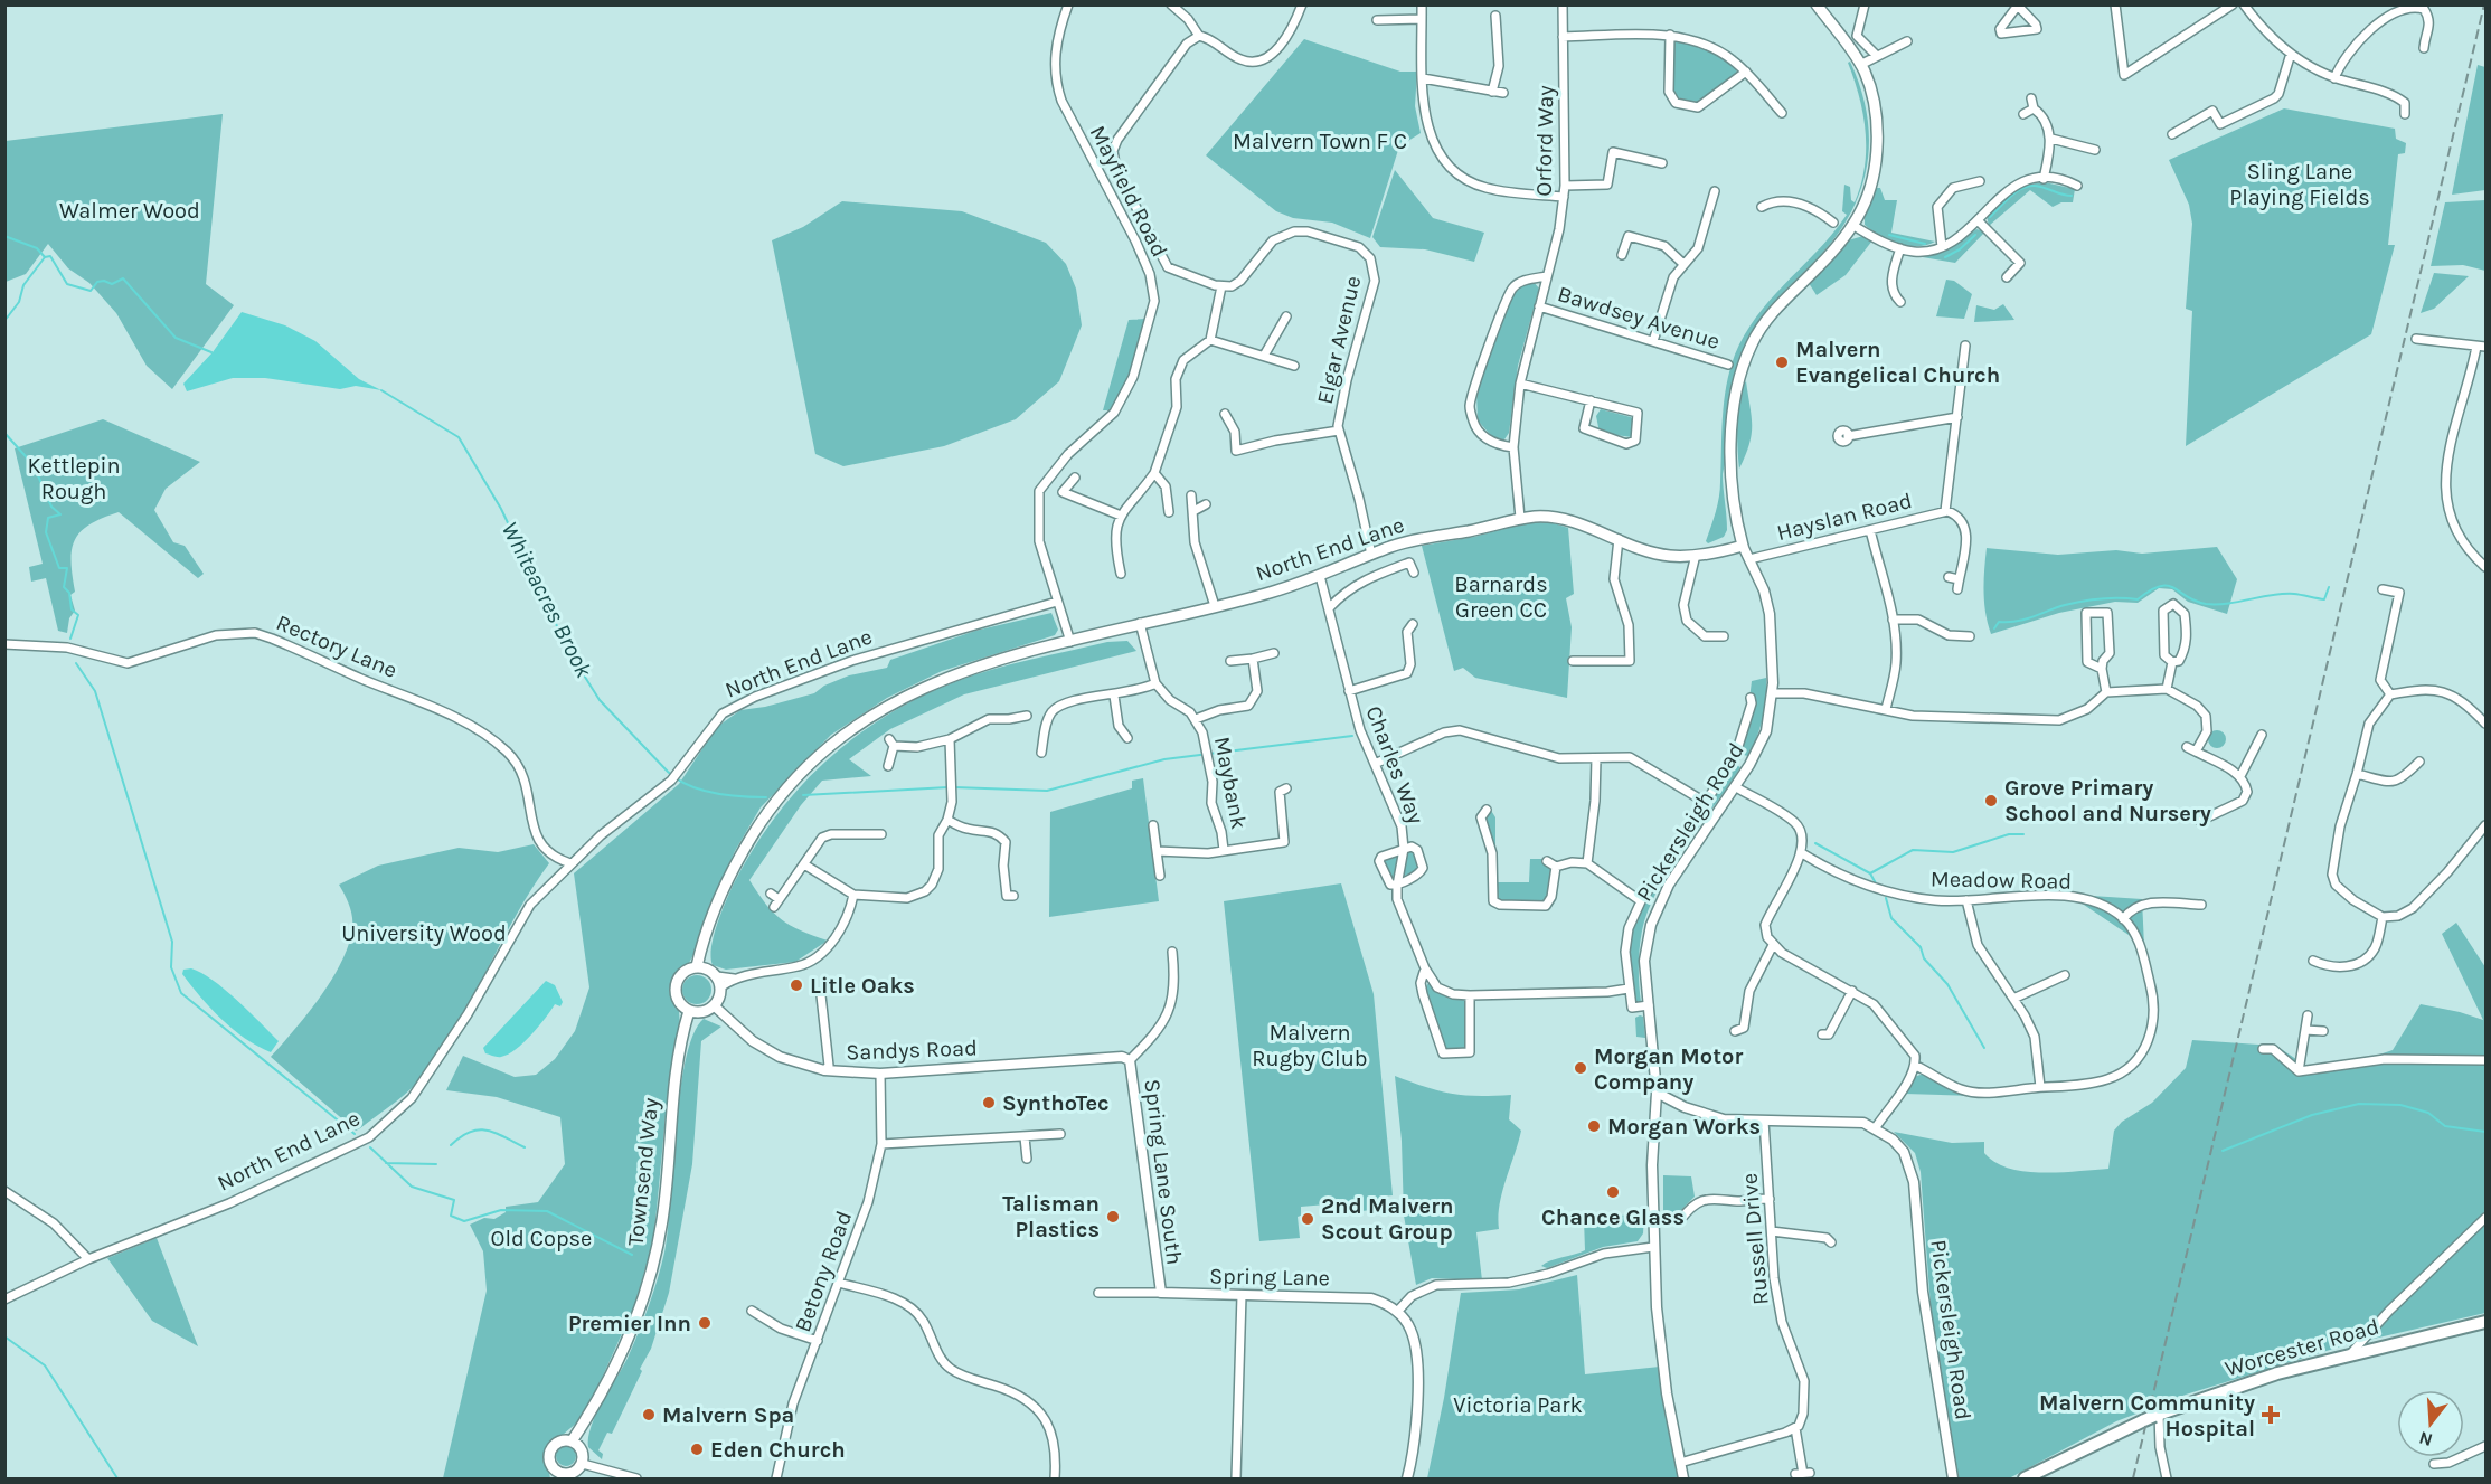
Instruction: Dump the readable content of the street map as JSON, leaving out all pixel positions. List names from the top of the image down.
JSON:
{
  "streets": {
    "highway": ["Worcester Road"],
    "main road": ["North End Lane", "Pickersleigh Road", "Townsend Way"],
    "street": [
      "Orford Way",
      "Mayfield Road",
      "Bawdsey Avenue",
      "Elgar Avenue",
      "Hayslan Road",
      "Rectory Lane",
      "Charles Way",
      "Maybank",
      "Meadow Road",
      "Sandys Road",
      "Spring Lane South",
      "Russell Drive",
      "Betony Road",
      "Spring Lane"
    ]
  },
  "crossings": [
    ["Orford Way", "Bawdsey Avenue"],
    ["Orford Way", "North End Lane"],
    ["Mayfield Road", "North End Lane"],
    ["Elgar Avenue", "North End Lane"],
    ["Hayslan Road", "Pickersleigh Road"],
    ["North End Lane", "Rectory Lane"],
    ["North End Lane", "Charles Way"],
    ["North End Lane", "Pickersleigh Road"],
    ["Pickersleigh Road", "Russell Drive"],
    ["Sandys Road", "Townsend Way"],
    ["Sandys Road", "Spring Lane South"],
    ["Sandys Road", "Betony Road"],
    ["Spring Lane South", "Spring Lane"]
  ],
  "water": ["Whiteacres Brook"],
  "parks": [
    "Malvern Town F C",
    "Sling Lane Playing Fields",
    "Walmer Wood",
    "Kettlepin Rough",
    "Barnards Green CC",
    "University Wood",
    "Malvern Rugby Club",
    "Old Copse",
    "Victoria Park"
  ],
  "places": {
    "other": [
      "Malvern Evangelical Church",
      "Grove Primary School and Nursery",
      "Litle Oaks",
      "Morgan Motor Company",
      "SynthoTec",
      "Morgan Works",
      "Chance Glass",
      "Talisman Plastics",
      "2nd Malvern Scout Group",
      "Premier Inn",
      "Malvern Spa",
      "Eden Church"
    ],
    "health": ["Malvern Community Hospital"]
  },
  "north": "bottom"
}
